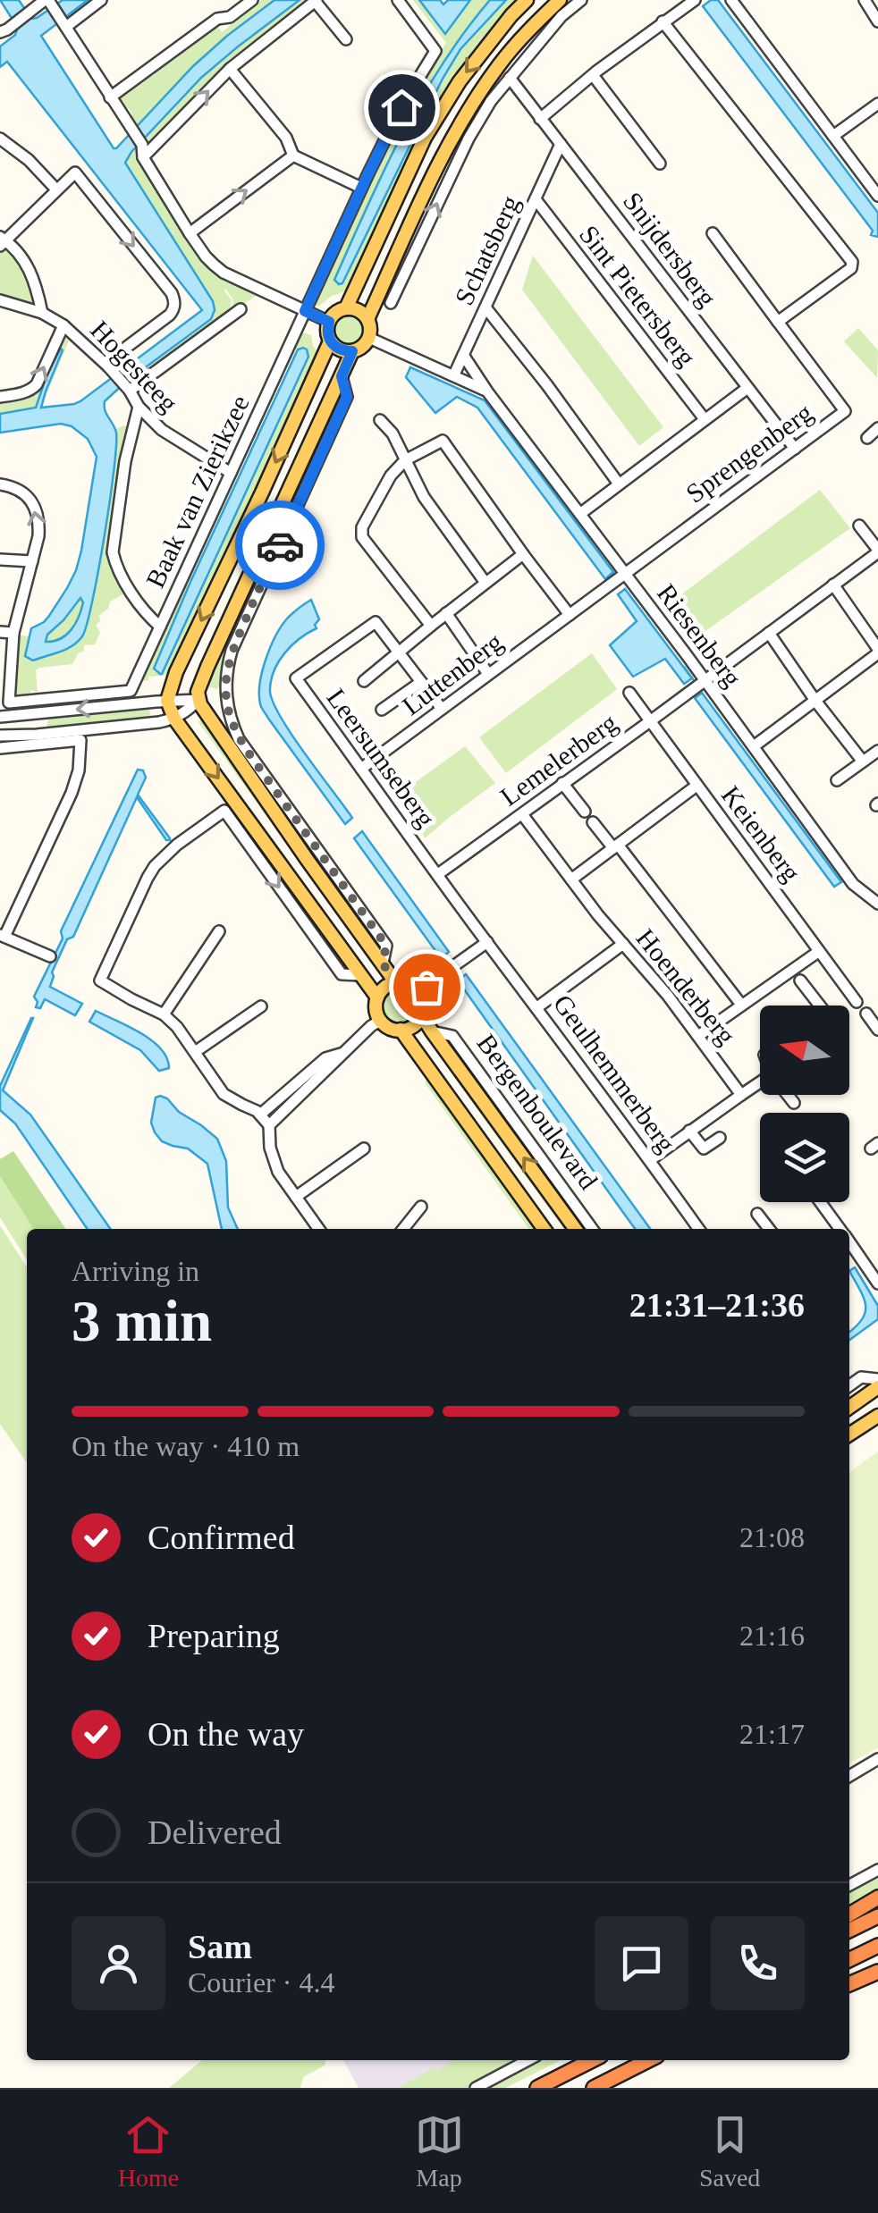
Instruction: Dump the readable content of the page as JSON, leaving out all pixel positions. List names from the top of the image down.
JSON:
{
  "streets": {
    "main road": ["Bergenboulevard"],
    "street": [
      "Snijdersberg",
      "Schatsberg",
      "Sint Pietersberg",
      "Hogesteeg",
      "Sprengenberg",
      "Baak van Zierikzee",
      "Riesenberg",
      "Luttenberg",
      "Leersumseberg",
      "Lemelerberg",
      "Keienberg",
      "Hoenderberg",
      "Geulhemmerberg"
    ]
  },
  "crossings": [
    ["Snijdersberg", "Schatsberg"],
    ["Snijdersberg", "Sprengenberg"],
    ["Schatsberg", "Sint Pietersberg"],
    ["Schatsberg", "Riesenberg"],
    ["Hogesteeg", "Baak van Zierikzee"],
    ["Sprengenberg", "Riesenberg"],
    ["Sprengenberg", "Luttenberg"],
    ["Riesenberg", "Lemelerberg"],
    ["Luttenberg", "Leersumseberg"],
    ["Leersumseberg", "Lemelerberg"],
    ["Leersumseberg", "Geulhemmerberg"],
    ["Lemelerberg", "Keienberg"],
    ["Lemelerberg", "Hoenderberg"]
  ],
  "north": "left",
  "page": {
    "heading": ["3 min", "Arriving in", "21:31–21:36"],
    "panel": ["Sam", "Courier · 4.4"],
    "bar": "On the way · 410 m",
    "list": [
      ["Confirmed", "21:08"],
      ["Preparing", "21:16"],
      ["On the way", "21:17"],
      "Delivered"
    ],
    "tabs": ["Home", "Map", "Saved"]
  }
}
